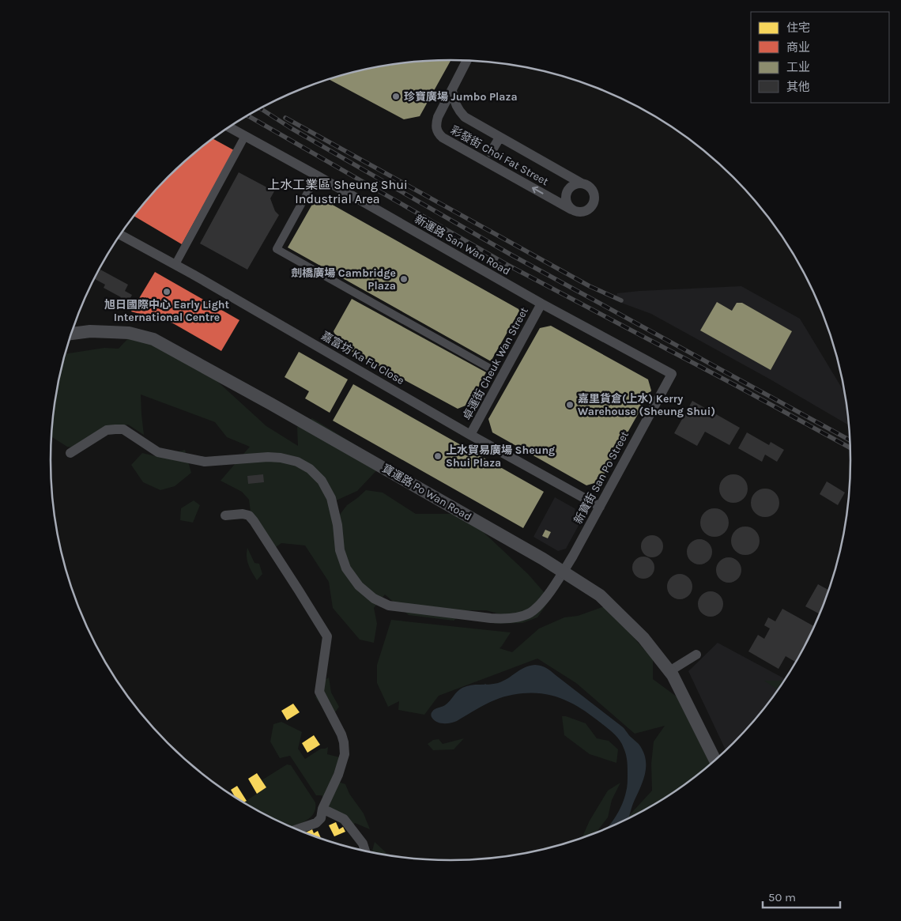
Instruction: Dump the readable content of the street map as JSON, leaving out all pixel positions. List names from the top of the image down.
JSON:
{
  "streets": {
    "street": [
      "彩發街 Choi Fat Street",
      "新運路 San Wan Road",
      "嘉富坊 Ka Fu Close",
      "卓運街 Cheuk Wan Street",
      "新寶街 San Po Street",
      "寶運路 Po Wan Road"
    ]
  },
  "crossings": [
    ["新運路 San Wan Road", "卓運街 Cheuk Wan Street"],
    ["新運路 San Wan Road", "新寶街 San Po Street"],
    ["嘉富坊 Ka Fu Close", "卓運街 Cheuk Wan Street"],
    ["嘉富坊 Ka Fu Close", "新寶街 San Po Street"],
    ["新寶街 San Po Street", "寶運路 Po Wan Road"]
  ],
  "districts": ["上水工業區 Sheung Shui Industrial Area"],
  "places": [
    "珍寶廣場 Jumbo Plaza",
    "劍橋廣場 Cambridge Plaza",
    "旭日國際中心 Early Light International Centre",
    "嘉里貨倉(上水) Kerry Warehouse (Sheung Shui)",
    "上水貿易廣場 Sheung Shui Plaza"
  ],
  "legend": [
    "住宅",
    "商业",
    "工业",
    "其他"
  ],
  "scale_bar": "50 m"
}
